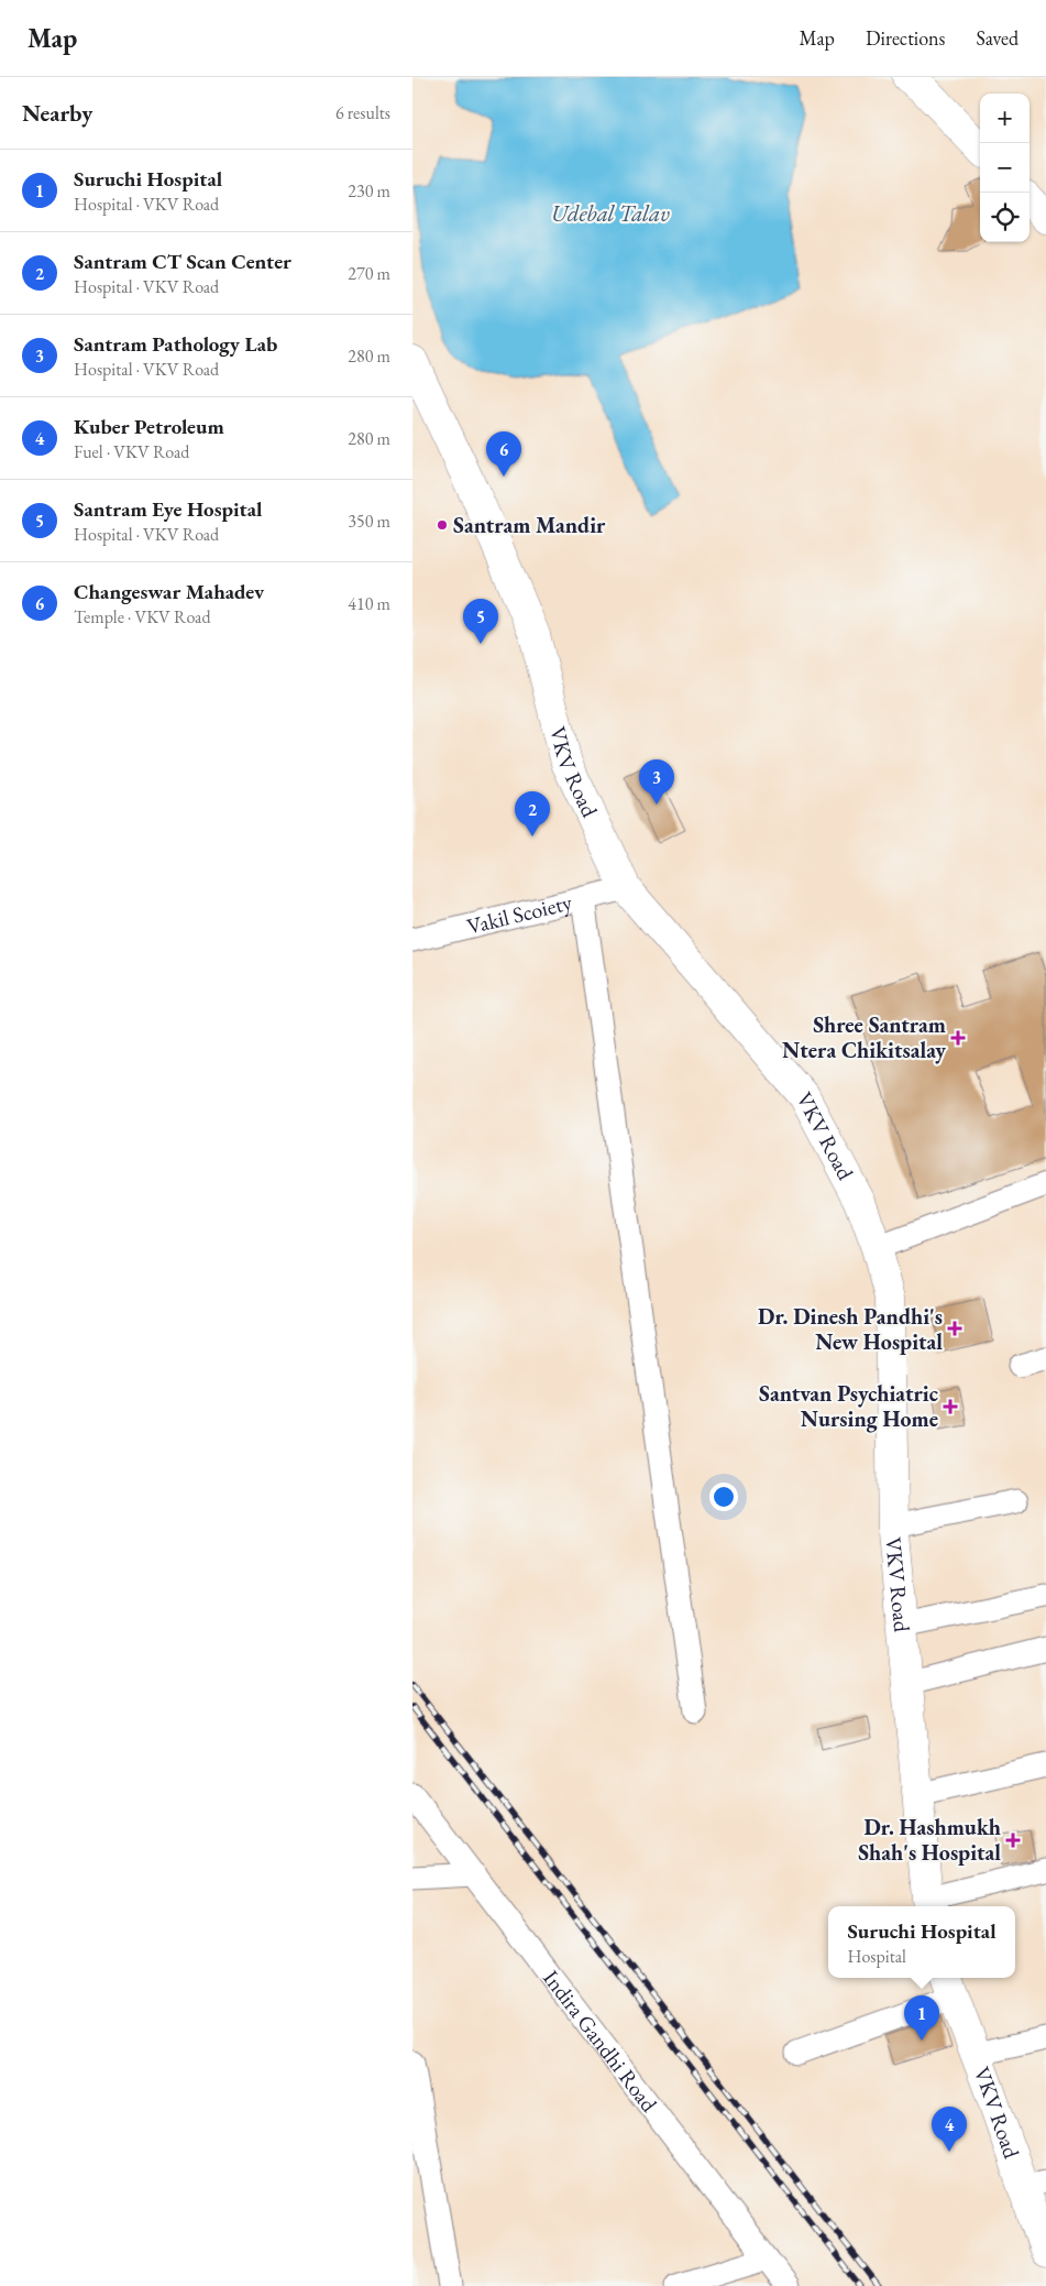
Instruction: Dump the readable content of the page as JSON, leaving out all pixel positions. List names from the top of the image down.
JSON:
{
  "streets": {
    "main road": ["VKV Road"],
    "street": ["Vakil Scoiety", "Indira Gandhi Road"]
  },
  "crossings": [
    ["VKV Road", "Vakil Scoiety"]
  ],
  "water": ["Udebal Talav"],
  "places": {
    "other": ["Santram Mandir"],
    "health": [
      "Shree Santram Ntera Chikitsalay",
      "Dr. Dinesh Pandhi's New Hospital",
      "Santvan Psychiatric Nursing Home",
      "Dr. Hashmukh Shah's Hospital"
    ]
  },
  "page": {
    "header": "Map",
    "nav": ["Map", "Directions", "Saved"],
    "heading": ["Nearby", "6 results"],
    "map_buttons": ["+", "−"],
    "list": [
      {
        "mark": "1",
        "name": "Suruchi Hospital",
        "note": "Hospital · VKV Road",
        "value": "230 m"
      },
      {
        "mark": "2",
        "name": "Santram CT Scan Center",
        "note": "Hospital · VKV Road",
        "value": "270 m"
      },
      {
        "mark": "3",
        "name": "Santram Pathology Lab",
        "note": "Hospital · VKV Road",
        "value": "280 m"
      },
      {
        "mark": "4",
        "name": "Kuber Petroleum",
        "note": "Fuel · VKV Road",
        "value": "280 m"
      },
      {
        "mark": "5",
        "name": "Santram Eye Hospital",
        "note": "Hospital · VKV Road",
        "value": "350 m"
      },
      {
        "mark": "6",
        "name": "Changeswar Mahadev",
        "note": "Temple · VKV Road",
        "value": "410 m"
      }
    ],
    "pins": [
      "6",
      "5",
      "3",
      "2",
      "1",
      "4"
    ],
    "popup": ["Suruchi Hospital", "Hospital"]
  }
}
